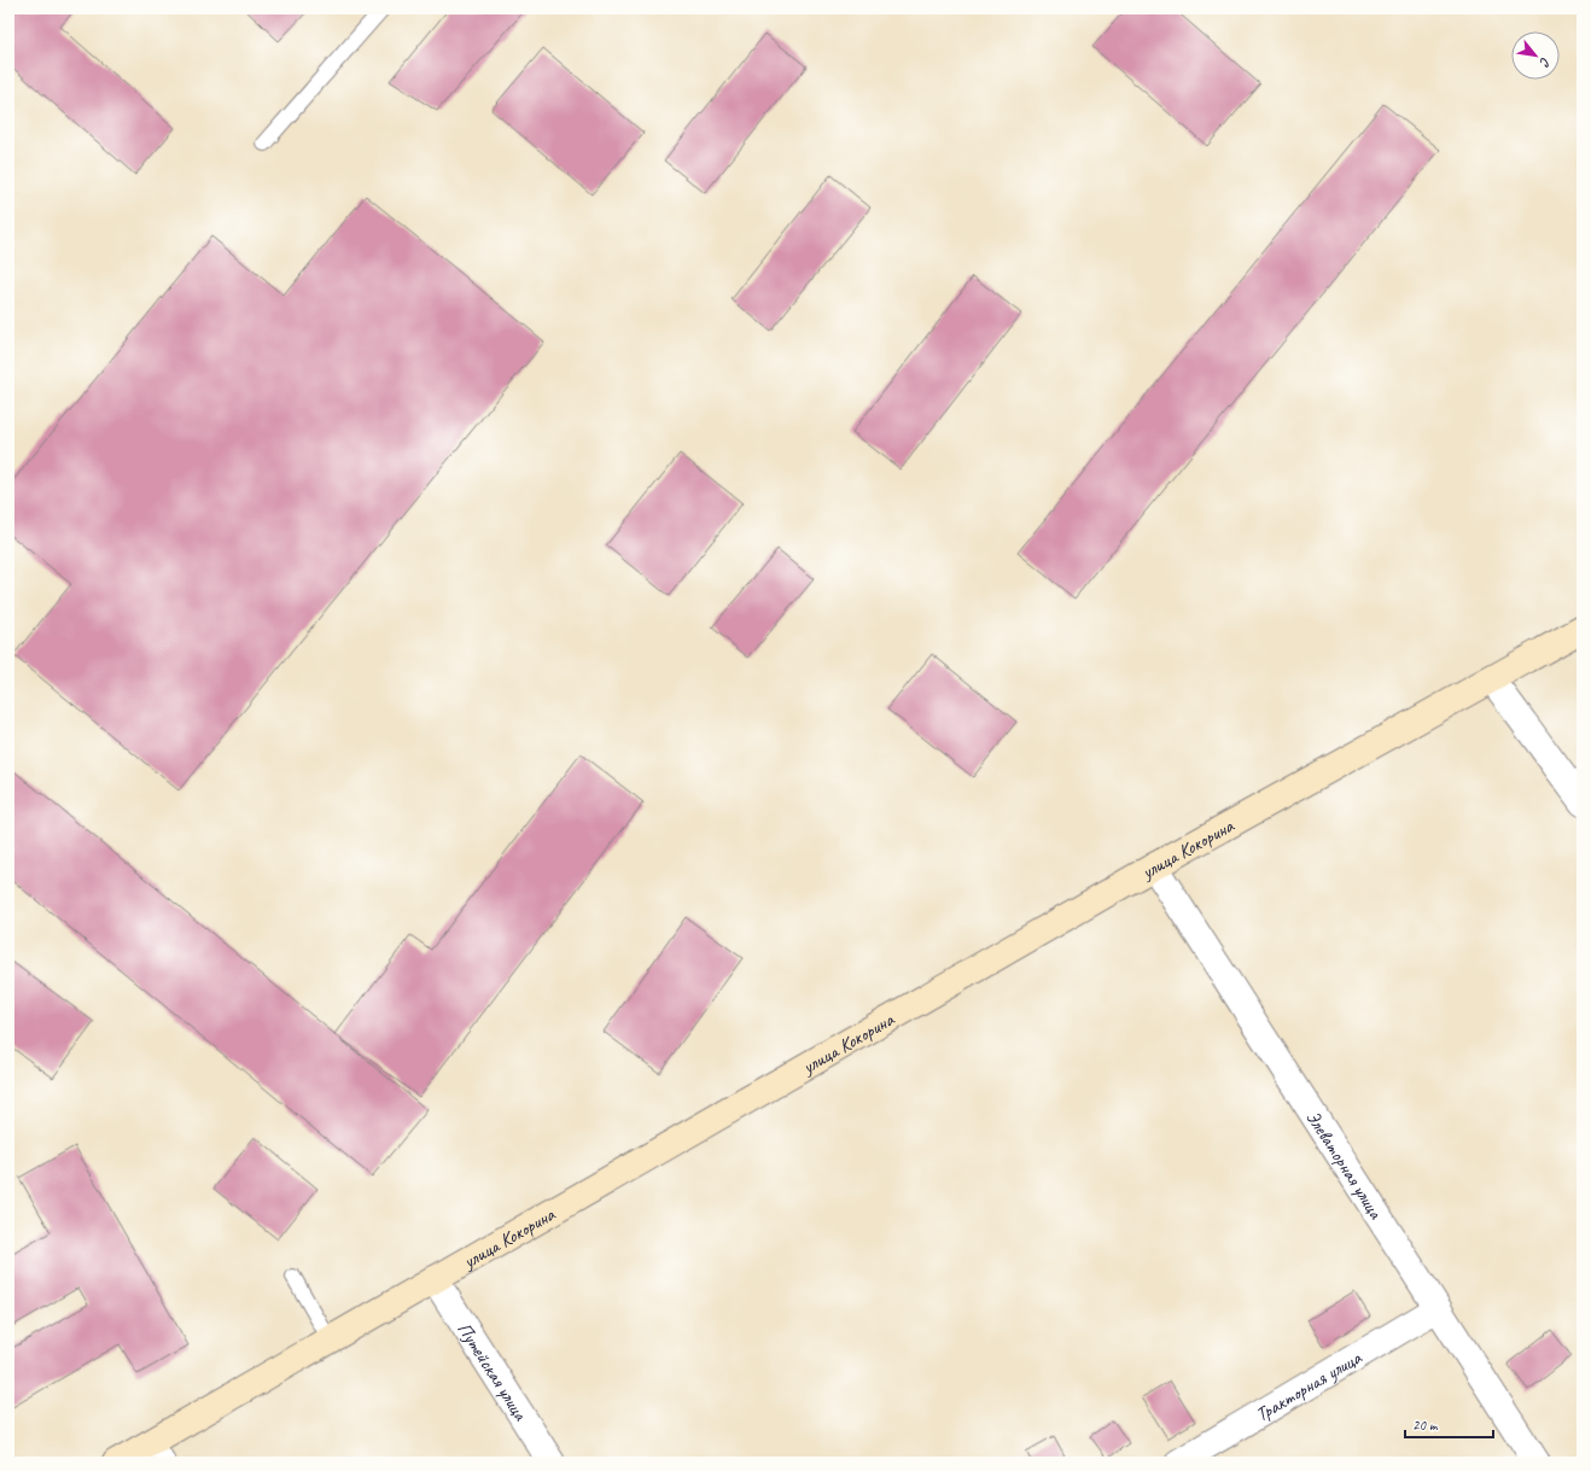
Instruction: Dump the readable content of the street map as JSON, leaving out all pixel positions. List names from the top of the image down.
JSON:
{
  "streets": {
    "main road": ["улица Кокорина"],
    "street": ["Элеваторная улица", "Путейская улица", "Тракторная улица"]
  },
  "crossings": [
    ["улица Кокорина", "Элеваторная улица"],
    ["улица Кокорина", "Путейская улица"],
    ["Элеваторная улица", "Тракторная улица"]
  ],
  "scale_bar": "20 m",
  "north": "bottom right"
}
